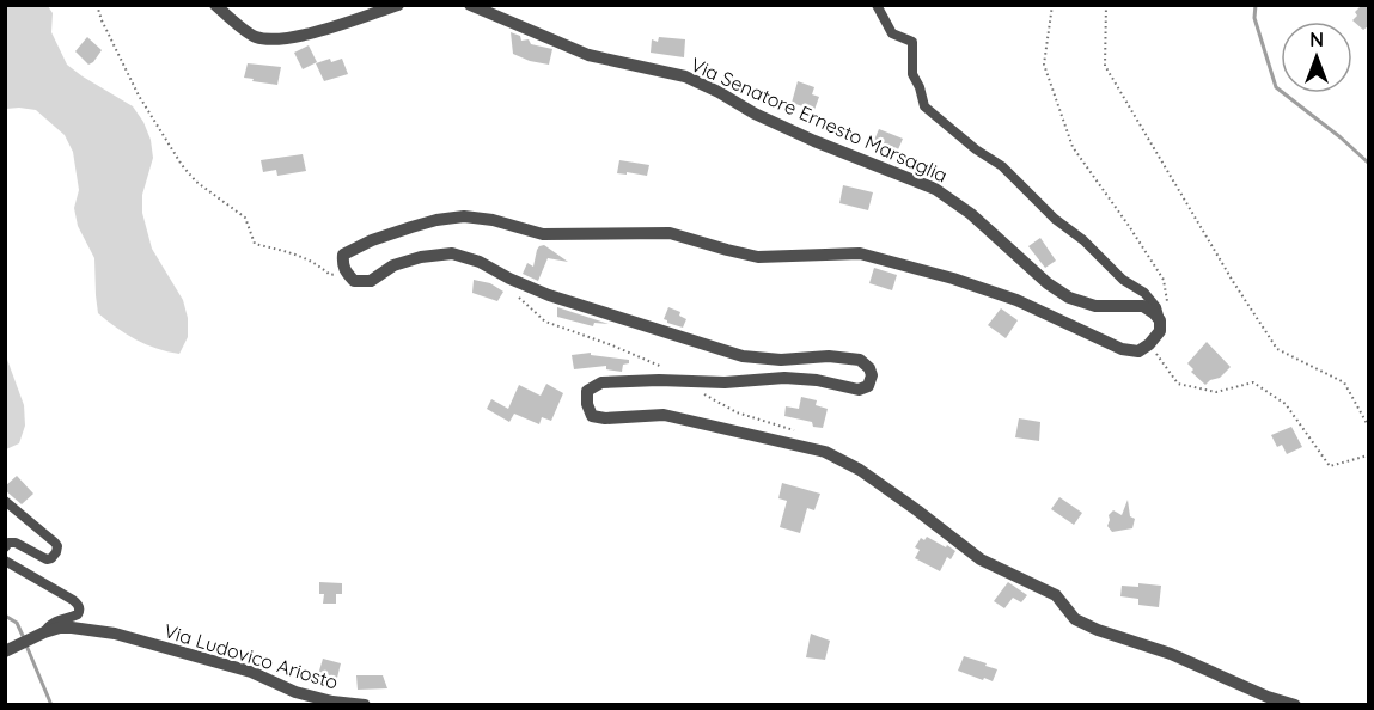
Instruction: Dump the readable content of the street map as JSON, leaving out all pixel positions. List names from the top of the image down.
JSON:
{
  "streets": {
    "street": ["Via Senatore Ernesto Marsaglia", "Via Ludovico Ariosto"]
  },
  "north": "top"
}
